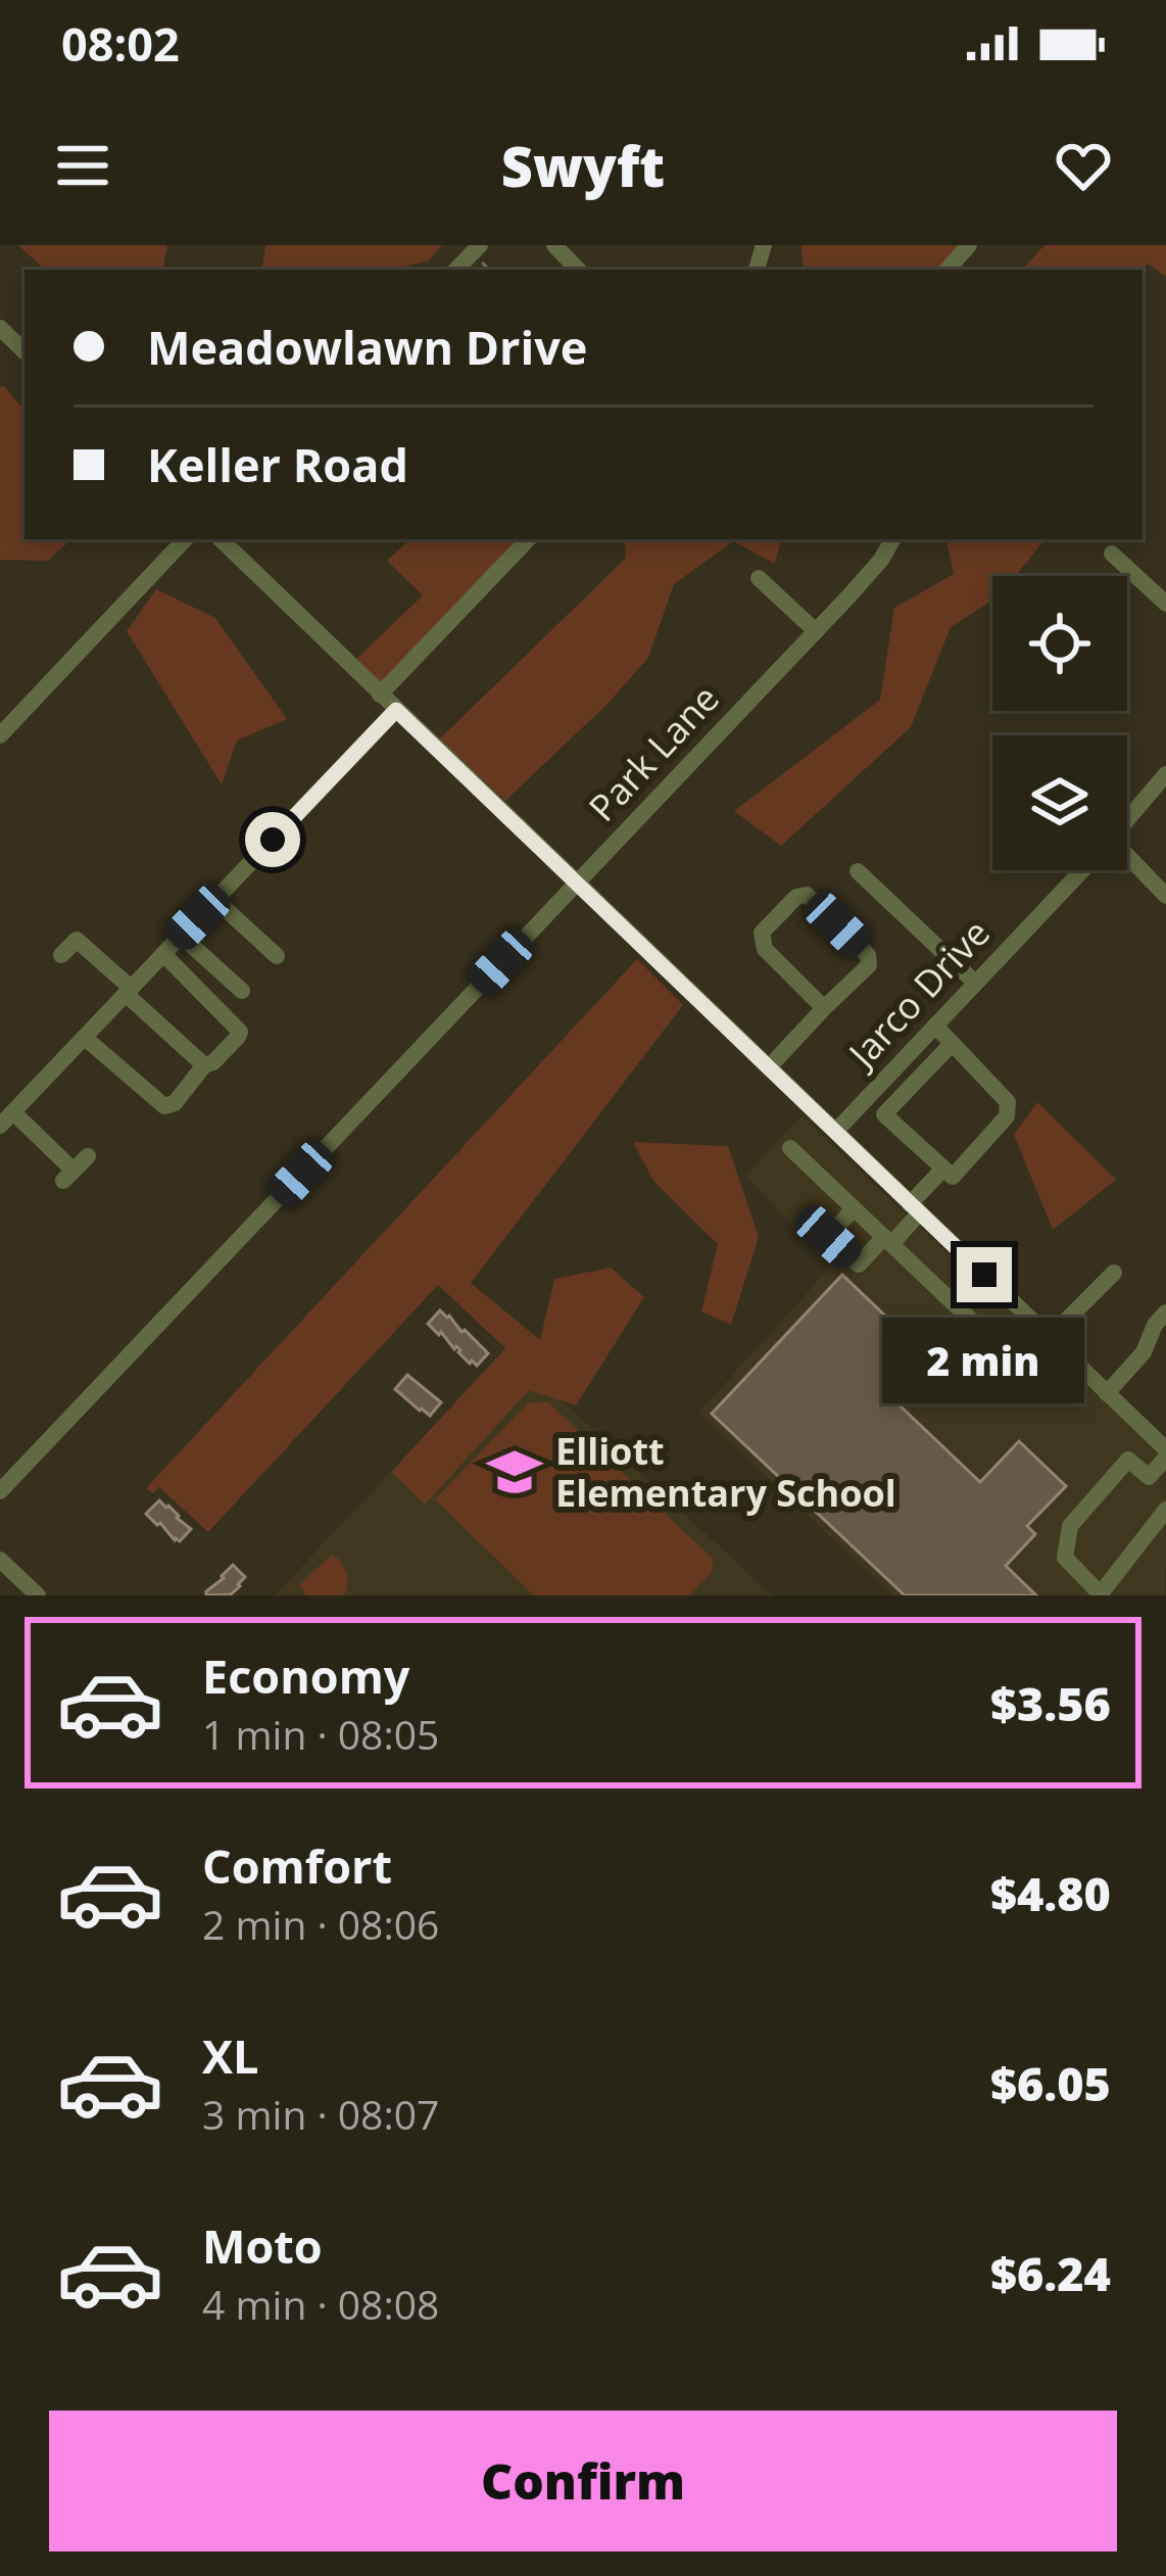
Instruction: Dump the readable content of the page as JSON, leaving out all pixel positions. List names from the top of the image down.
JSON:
{
  "streets": {
    "street": ["Park Lane", "Jarco Drive"]
  },
  "places": {
    "school or university": ["Elliott Elementary School"]
  },
  "page": {
    "status": "08:02",
    "header": "Swyft",
    "banner": ["Meadowlawn Drive", "Keller Road"],
    "bubble": "2 min",
    "list": [
      {
        "name": "Economy",
        "note": "1 min · 08:05",
        "value": "$3.56"
      },
      {
        "name": "Comfort",
        "note": "2 min · 08:06",
        "value": "$4.80"
      },
      {
        "name": "XL",
        "note": "3 min · 08:07",
        "value": "$6.05"
      },
      {
        "name": "Moto",
        "note": "4 min · 08:08",
        "value": "$6.24"
      }
    ],
    "buttons": "Confirm"
  }
}
